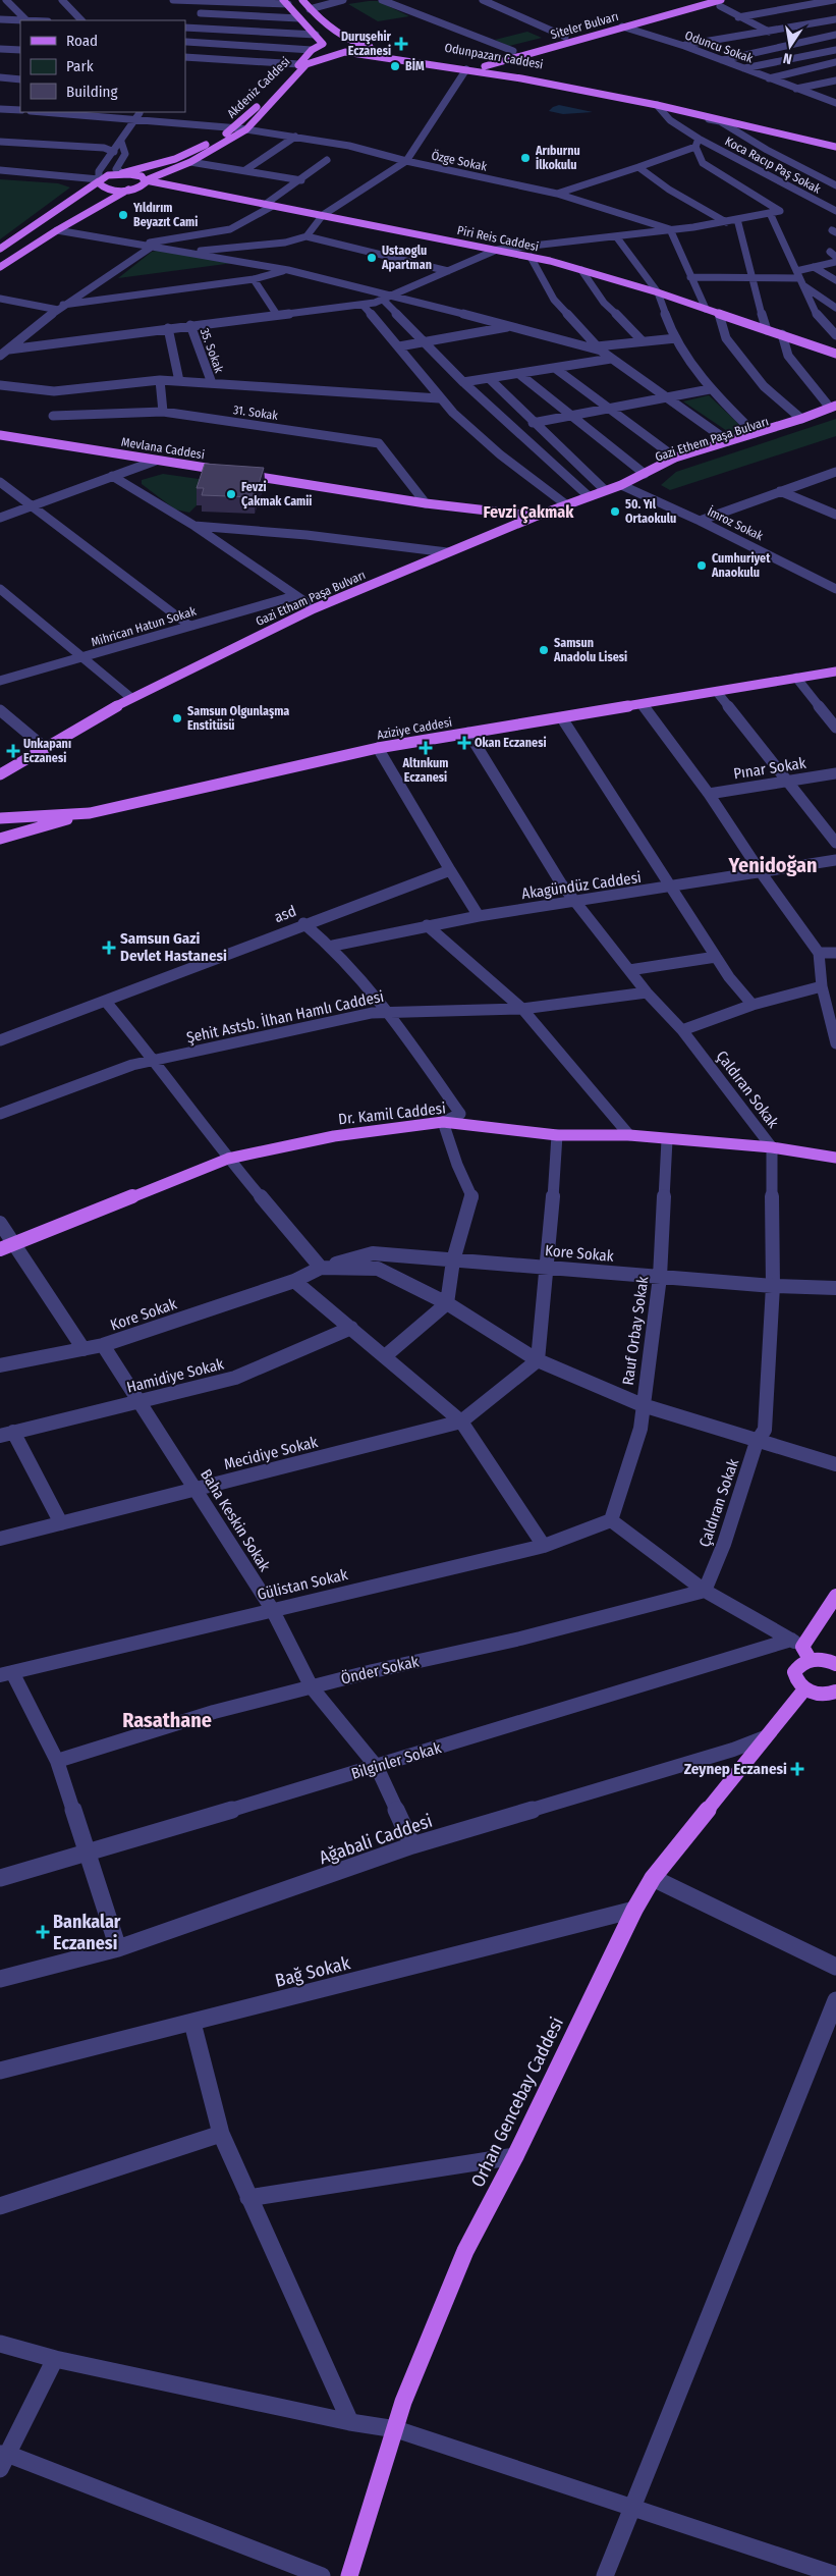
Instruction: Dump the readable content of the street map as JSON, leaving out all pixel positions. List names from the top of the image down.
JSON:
{
  "streets": {
    "main road": [
      "Siteler Bulvarı",
      "Odunpazarı Caddesi",
      "Akdeniz Caddesi",
      "Piri Reis Caddesi",
      "Gazi Ethem Paşa Bulvarı",
      "Mevlana Caddesi",
      "Gazi Etham Paşa Bulvarı",
      "Aziziye Caddesi",
      "Dr. Kamil Caddesi",
      "Orhan Gencebay Caddesi"
    ],
    "street": [
      "Oduncu Sokak",
      "Özge Sokak",
      "Koca Racıp Paş Sokak",
      "35. Sokak",
      "31. Sokak",
      "İmroz Sokak",
      "Mihrican Hatun Sokak",
      "Pınar Sokak",
      "Akagündüz Caddesi",
      "asd",
      "Şehit Astsb. İlhan Hamlı Caddesi",
      "Çaldıran Sokak",
      "Kore Sokak",
      "Rauf Orbay Sokak",
      "Hamidiye Sokak",
      "Mecidiye Sokak",
      "Baha Keskin Sokak",
      "Gülistan Sokak",
      "Önder Sokak",
      "Bilginler Sokak",
      "Ağabali Caddesi",
      "Bağ Sokak"
    ]
  },
  "crossings": [
    ["Siteler Bulvarı", "Oduncu Sokak"],
    ["Siteler Bulvarı", "Odunpazarı Caddesi"],
    ["Odunpazarı Caddesi", "Akdeniz Caddesi"],
    ["Odunpazarı Caddesi", "Koca Racıp Paş Sokak"],
    ["Akdeniz Caddesi", "Özge Sokak"],
    ["Akdeniz Caddesi", "Piri Reis Caddesi"],
    ["Gazi Ethem Paşa Bulvarı", "Gazi Etham Paşa Bulvarı"],
    ["İmroz Sokak", "Gazi Etham Paşa Bulvarı"],
    ["Aziziye Caddesi", "Çaldıran Sokak"],
    ["Akagündüz Caddesi", "Çaldıran Sokak"],
    ["Şehit Astsb. İlhan Hamlı Caddesi", "Çaldıran Sokak"],
    ["Çaldıran Sokak", "Dr. Kamil Caddesi"],
    ["Çaldıran Sokak", "Kore Sokak"],
    ["Çaldıran Sokak", "Önder Sokak"],
    ["Dr. Kamil Caddesi", "Rauf Orbay Sokak"],
    ["Kore Sokak", "Rauf Orbay Sokak"],
    ["Kore Sokak", "Baha Keskin Sokak"],
    ["Rauf Orbay Sokak", "Gülistan Sokak"],
    ["Hamidiye Sokak", "Baha Keskin Sokak"],
    ["Mecidiye Sokak", "Baha Keskin Sokak"],
    ["Baha Keskin Sokak", "Gülistan Sokak"],
    ["Baha Keskin Sokak", "Önder Sokak"],
    ["Baha Keskin Sokak", "Bilginler Sokak"],
    ["Baha Keskin Sokak", "Ağabali Caddesi"],
    ["Ağabali Caddesi", "Orhan Gencebay Caddesi"],
    ["Bağ Sokak", "Orhan Gencebay Caddesi"]
  ],
  "districts": ["Fevzi Çakmak", "Yenidoğan", "Rasathane"],
  "places": {
    "health": [
      "Duruşehir Eczanesi",
      "Okan Eczanesi",
      "Altınkum Eczanesi",
      "Unkapanı Eczanesi",
      "Samsun Gazi Devlet Hastanesi",
      "Zeynep Eczanesi",
      "Bankalar Eczanesi"
    ],
    "other": [
      "BİM",
      "Arıburnu İlkokulu",
      "Yıldırım Beyazıt Cami",
      "Ustaoglu Apartman",
      "Fevzi Çakmak Camii",
      "50. Yıl Ortaokulu",
      "Cumhuriyet Anaokulu",
      "Samsun Anadolu Lisesi",
      "Samsun Olgunlaşma Enstitüsü"
    ]
  },
  "legend": ["Road", "Park", "Building"],
  "north": "bottom"
}
